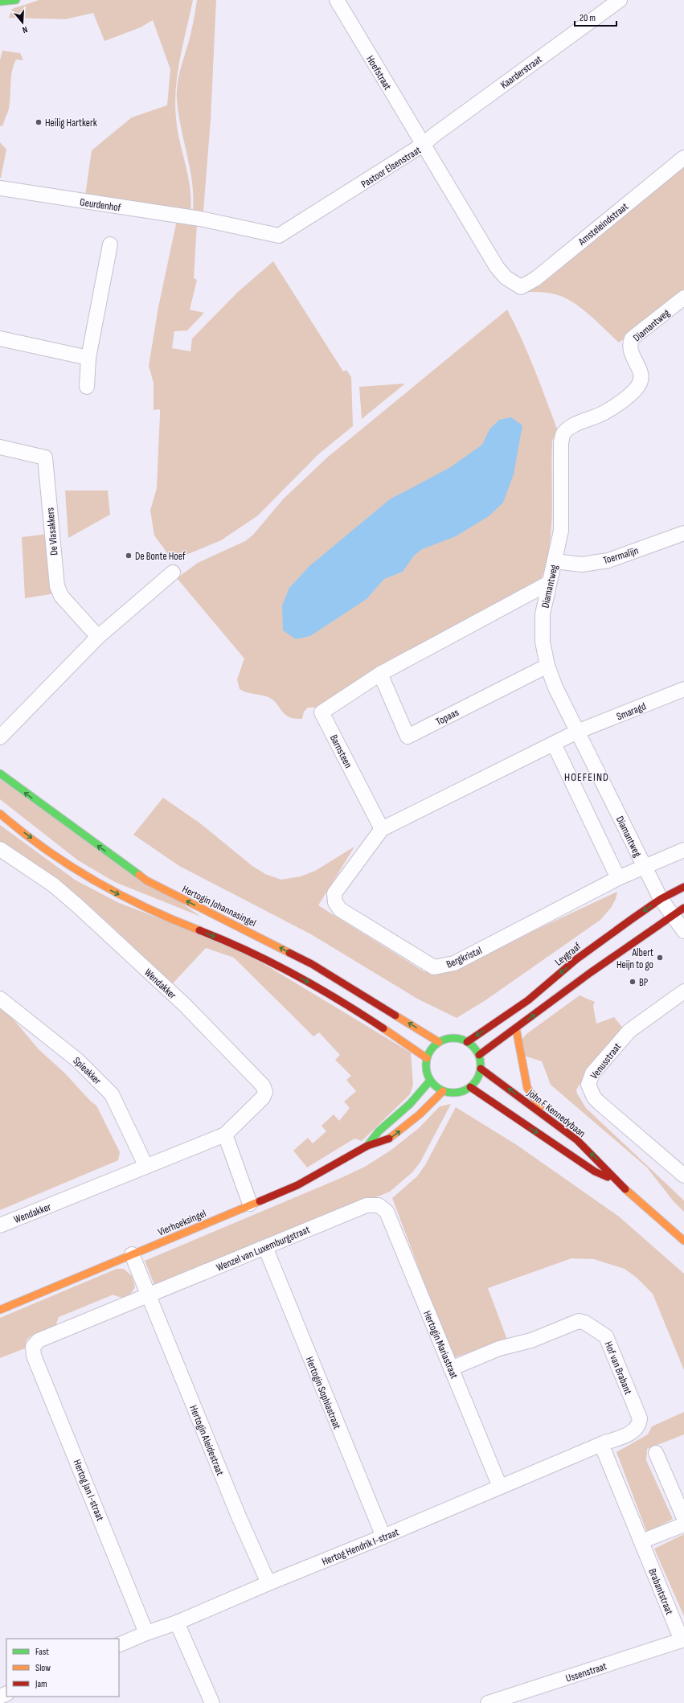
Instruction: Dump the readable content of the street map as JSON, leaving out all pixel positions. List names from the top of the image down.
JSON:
{
  "streets": {
    "main road": [
      "Hertogin Johannasingel",
      "Leygraaf",
      "John F Kennedybaan",
      "Vierhoeksingel"
    ],
    "street": [
      "Kaarderstraat",
      "Hoefstraat",
      "Pastoor Elsenstraat",
      "Geurdenhof",
      "Amsteleindstraat",
      "Diamantweg",
      "De Vlasakkers",
      "Toermalijn",
      "Smaragd",
      "Topaas",
      "Barnsteen",
      "Bergkristal",
      "Wendakker",
      "Venusstraat",
      "Spieakker",
      "Wenzel van Luxemburgstraat",
      "Hertogin Mariastraat",
      "Hof van Brabant",
      "Hertogin Sophiastraat",
      "Hertogin Aleidestraat",
      "Hertog Jan I-straat",
      "Hertog Hendrik I-straat",
      "Brabantstraat",
      "Ussenstraat"
    ]
  },
  "crossings": [
    ["Kaarderstraat", "Hoefstraat"],
    ["Kaarderstraat", "Pastoor Elsenstraat"],
    ["Hoefstraat", "Pastoor Elsenstraat"],
    ["Pastoor Elsenstraat", "Geurdenhof"],
    ["Pastoor Elsenstraat", "Amsteleindstraat"],
    ["Diamantweg", "Toermalijn"],
    ["Diamantweg", "Smaragd"],
    ["Diamantweg", "Topaas"],
    ["Diamantweg", "Barnsteen"],
    ["Diamantweg", "Leygraaf"],
    ["Diamantweg", "Bergkristal"],
    ["Topaas", "Barnsteen"],
    ["Barnsteen", "Bergkristal"],
    ["Hertogin Johannasingel", "Leygraaf"],
    ["Hertogin Johannasingel", "John F Kennedybaan"],
    ["Hertogin Johannasingel", "Vierhoeksingel"],
    ["Leygraaf", "John F Kennedybaan"],
    ["Leygraaf", "Vierhoeksingel"],
    ["Wendakker", "Spieakker"],
    ["John F Kennedybaan", "Vierhoeksingel"],
    ["Wenzel van Luxemburgstraat", "Hertogin Mariastraat"],
    ["Wenzel van Luxemburgstraat", "Hertogin Sophiastraat"],
    ["Wenzel van Luxemburgstraat", "Hertogin Aleidestraat"],
    ["Wenzel van Luxemburgstraat", "Hertog Jan I-straat"],
    ["Hertogin Mariastraat", "Hof van Brabant"],
    ["Hertogin Mariastraat", "Hertog Hendrik I-straat"],
    ["Hof van Brabant", "Hertog Hendrik I-straat"],
    ["Hof van Brabant", "Brabantstraat"],
    ["Hertogin Sophiastraat", "Hertog Hendrik I-straat"],
    ["Hertogin Aleidestraat", "Hertog Hendrik I-straat"],
    ["Hertog Jan I-straat", "Hertog Hendrik I-straat"],
    ["Hertog Hendrik I-straat", "Brabantstraat"],
    ["Brabantstraat", "Ussenstraat"]
  ],
  "districts": ["HOEFEIND"],
  "places": [
    "Heilig Hartkerk",
    "De Bonte Hoef",
    "Albert Heijn to go",
    "BP"
  ],
  "legend": ["Fast", "Slow", "Jam"],
  "scale_bar": "20 m",
  "north": "bottom"
}
